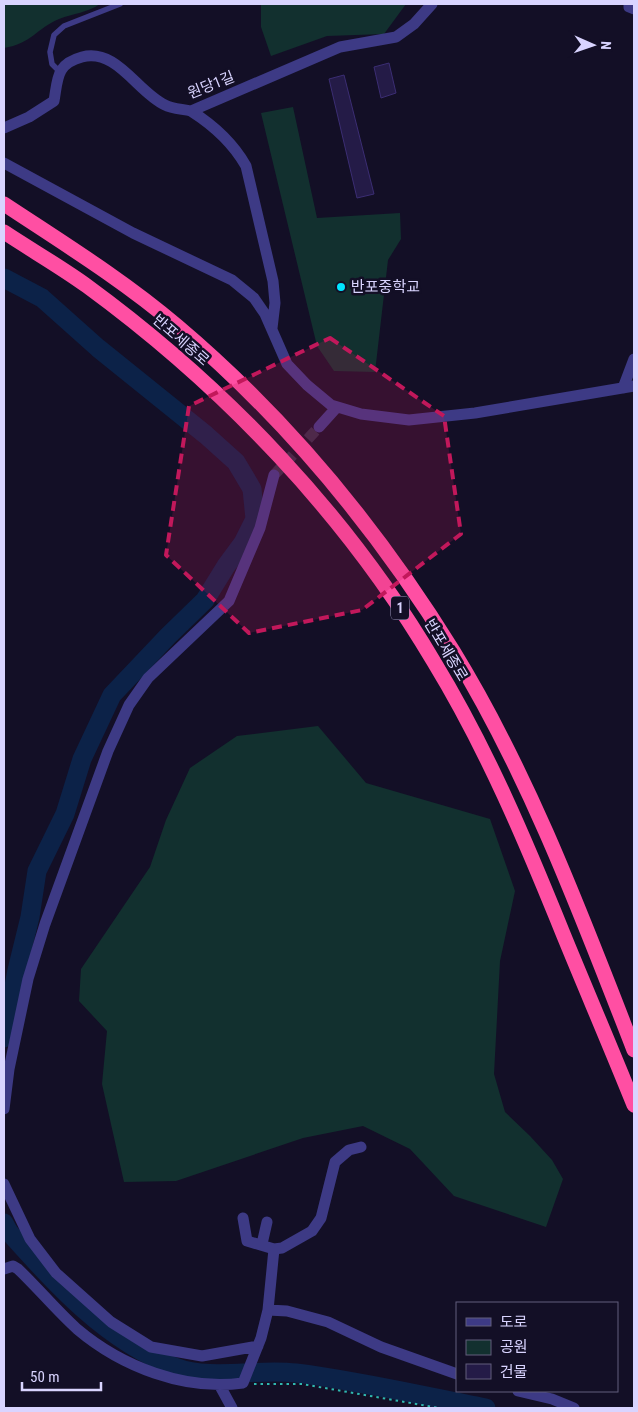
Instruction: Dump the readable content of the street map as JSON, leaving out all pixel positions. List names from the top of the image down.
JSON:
{
  "streets": {
    "highway": ["반포세종로", "1"],
    "street": ["원당1길"]
  },
  "places": ["반포중학교"],
  "legend": ["도로", "공원", "건물"],
  "scale_bar": "50 m",
  "north": "right"
}
